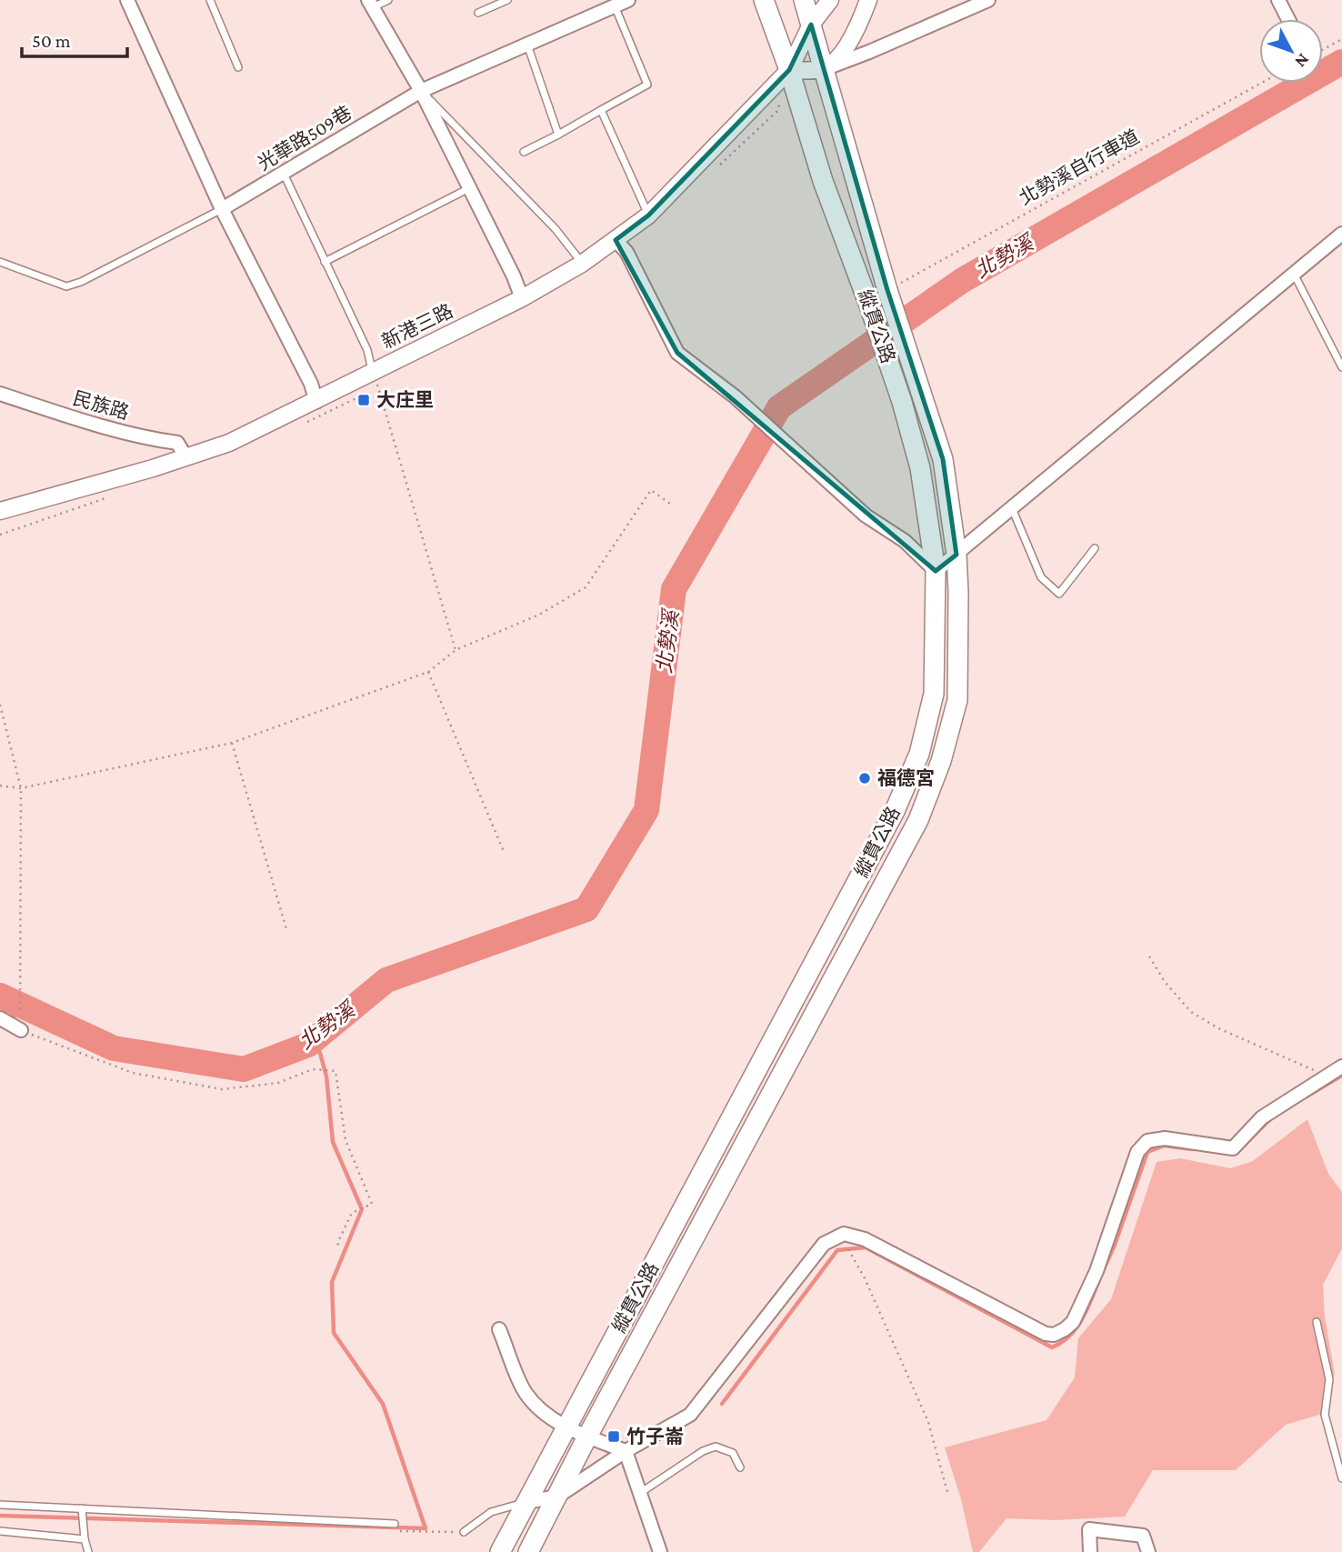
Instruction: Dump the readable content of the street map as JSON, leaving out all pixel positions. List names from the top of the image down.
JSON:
{
  "streets": {
    "main road": ["縱貫公路"],
    "street": ["光華路509巷", "新港三路", "民族路"],
    "path": ["北勢溪自行車道"]
  },
  "crossings": [
    ["北勢溪自行車道", "縱貫公路"],
    ["新港三路", "縱貫公路"],
    ["新港三路", "民族路"]
  ],
  "water": ["北勢溪"],
  "places": {
    "transit": ["大庄里", "竹子崙"],
    "other": ["福德宮"]
  },
  "scale_bar": "50 m",
  "north": "bottom right"
}
